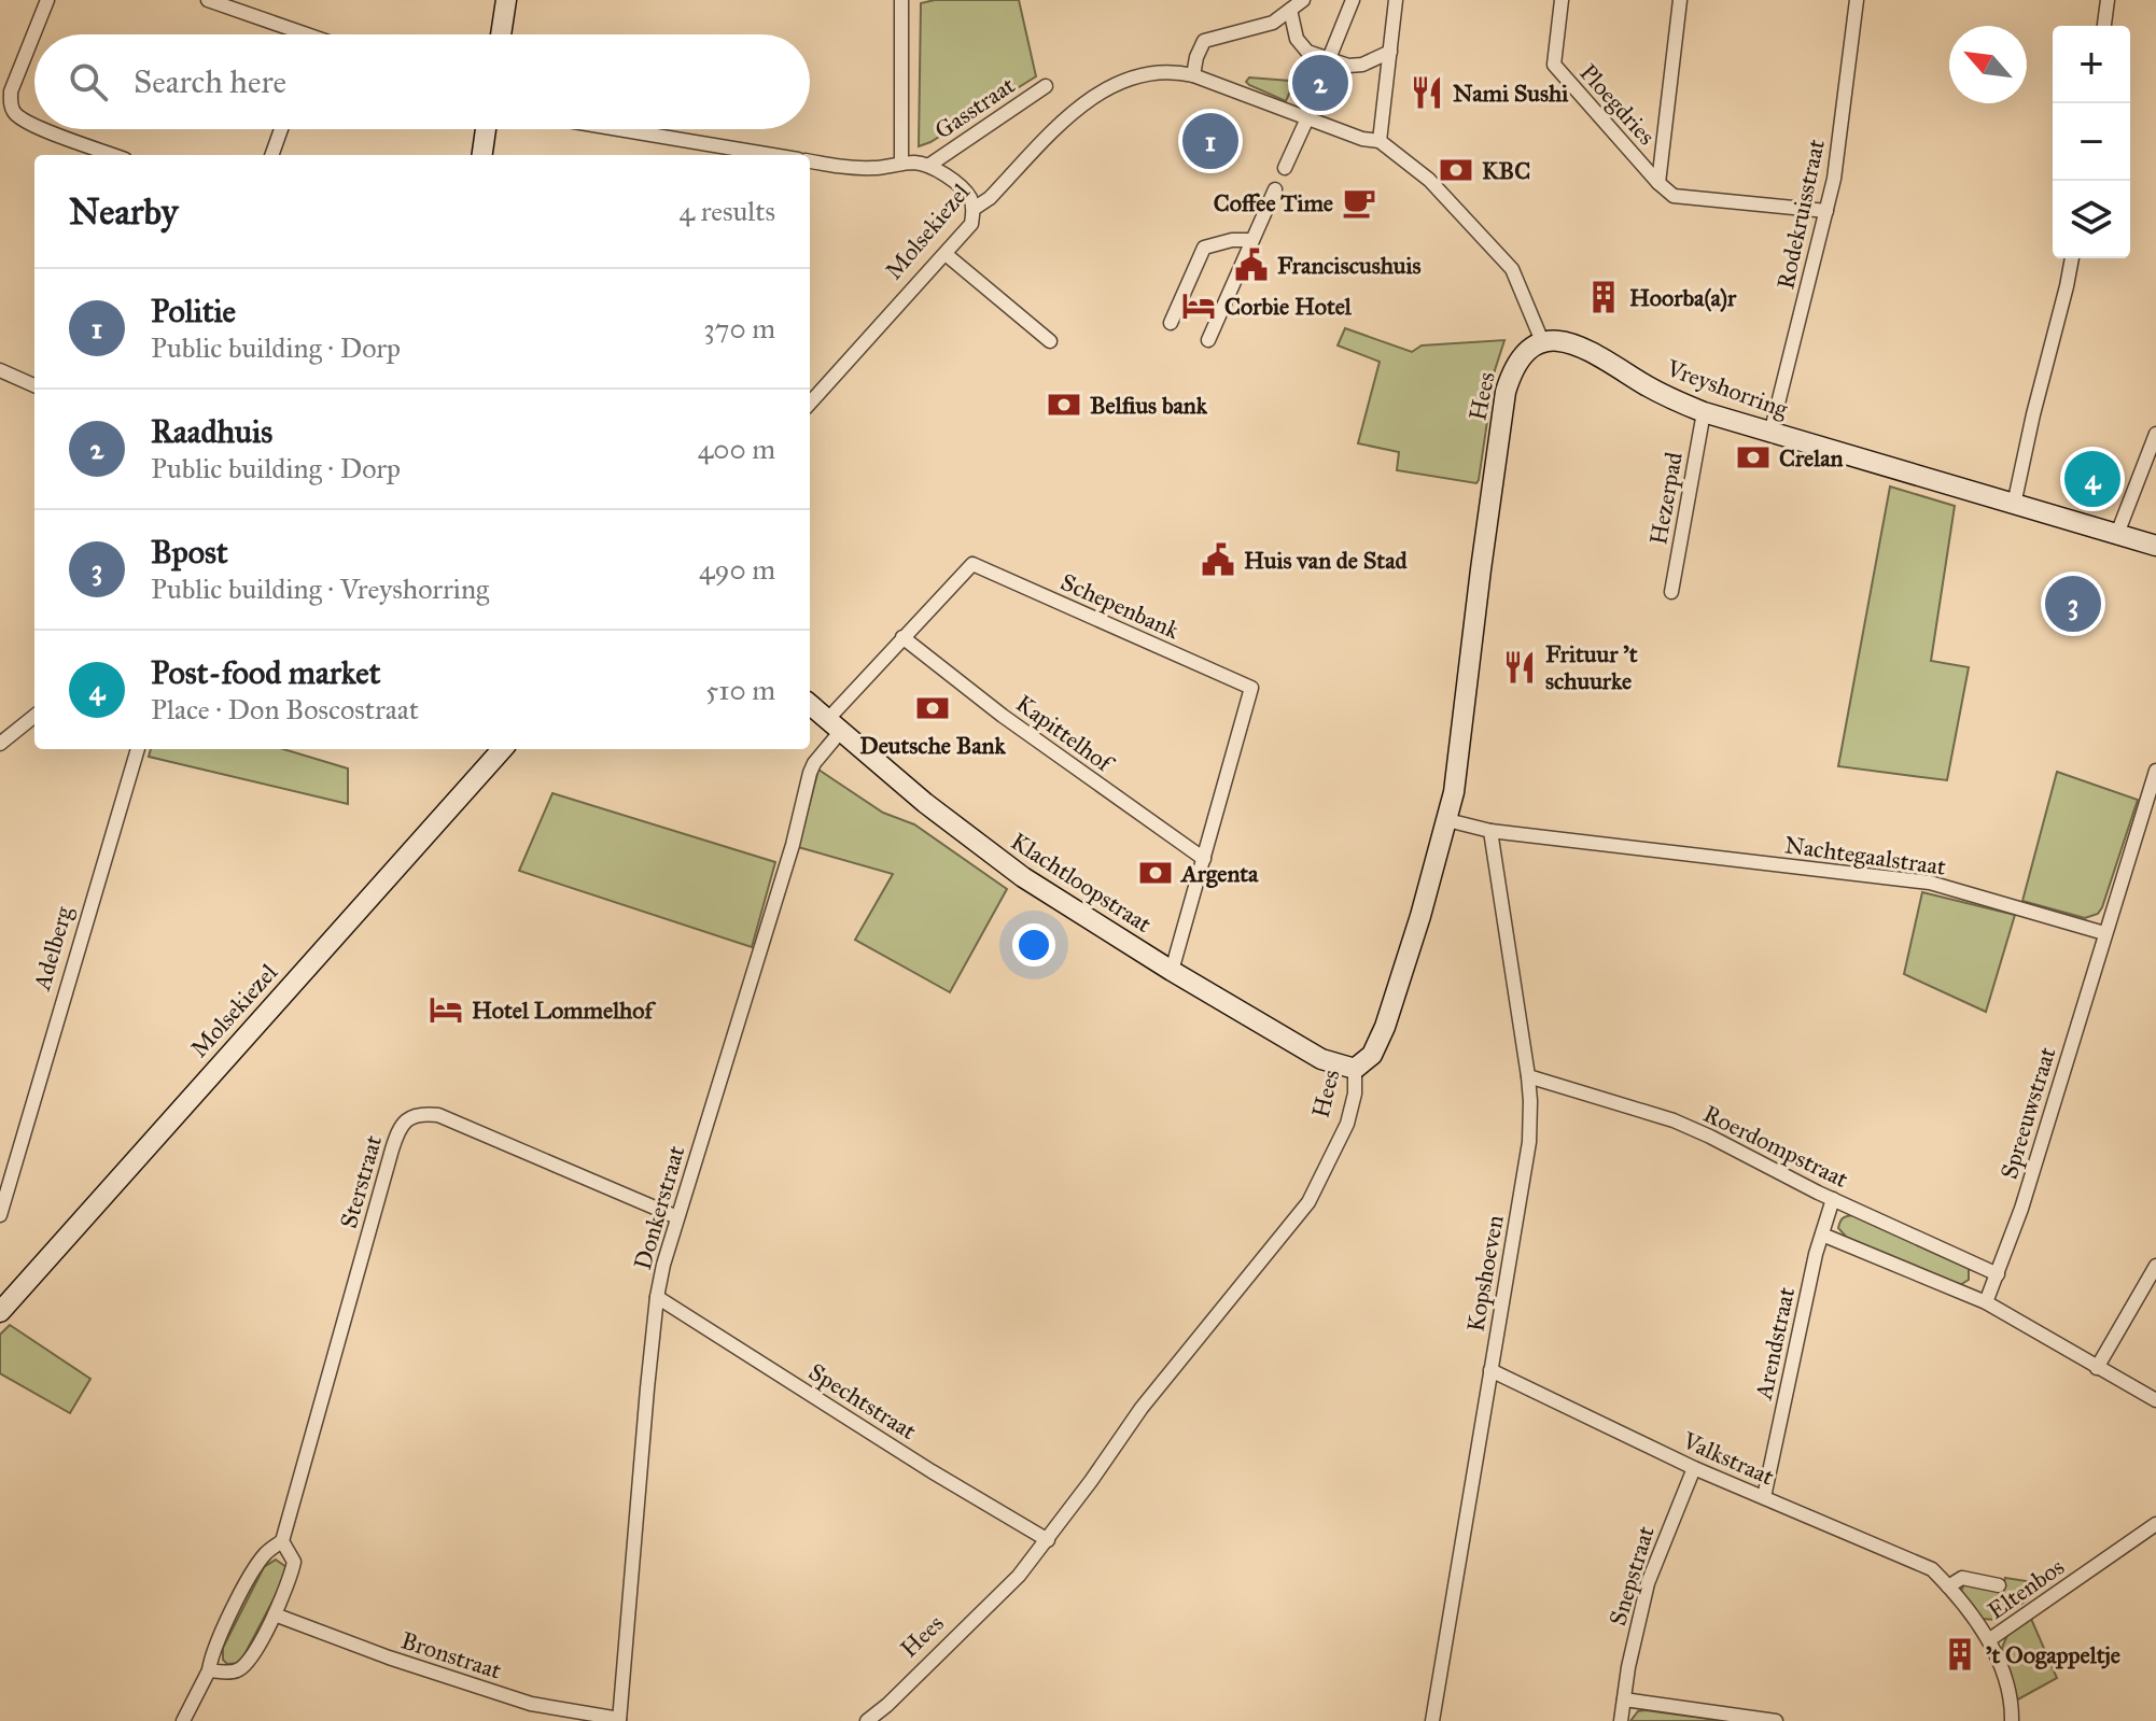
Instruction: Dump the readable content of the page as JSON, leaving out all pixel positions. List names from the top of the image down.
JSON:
{
  "streets": {
    "main road": [
      "Molsekiezel",
      "Vreyshorring",
      "Hees",
      "Klachtloopstraat"
    ],
    "street": [
      "Ploegdries",
      "Gasstraat",
      "Rodekruisstraat",
      "Hezerpad",
      "Schepenbank",
      "Kapittelhof",
      "Nachtegaalstraat",
      "Adelberg",
      "Spreeuwstraat",
      "Roerdompstraat",
      "Sterstraat",
      "Donkerstraat",
      "Kopshoeven",
      "Arendstraat",
      "Spechtstraat",
      "Valkstraat",
      "Snepstraat",
      "Eltenbos",
      "Bronstraat"
    ]
  },
  "crossings": [
    ["Ploegdries", "Rodekruisstraat"],
    ["Gasstraat", "Molsekiezel"],
    ["Rodekruisstraat", "Vreyshorring"],
    ["Vreyshorring", "Hees"],
    ["Vreyshorring", "Hezerpad"],
    ["Hees", "Nachtegaalstraat"],
    ["Hees", "Klachtloopstraat"],
    ["Hees", "Spechtstraat"],
    ["Schepenbank", "Kapittelhof"],
    ["Schepenbank", "Donkerstraat"],
    ["Kapittelhof", "Donkerstraat"],
    ["Nachtegaalstraat", "Spreeuwstraat"],
    ["Nachtegaalstraat", "Kopshoeven"],
    ["Klachtloopstraat", "Donkerstraat"],
    ["Spreeuwstraat", "Roerdompstraat"],
    ["Roerdompstraat", "Kopshoeven"],
    ["Roerdompstraat", "Arendstraat"],
    ["Sterstraat", "Donkerstraat"],
    ["Sterstraat", "Bronstraat"],
    ["Donkerstraat", "Spechtstraat"],
    ["Donkerstraat", "Bronstraat"],
    ["Kopshoeven", "Valkstraat"],
    ["Arendstraat", "Valkstraat"],
    ["Valkstraat", "Snepstraat"],
    ["Valkstraat", "Eltenbos"]
  ],
  "places": {
    "restaurant": ["Nami Sushi", "Frituur 't schuurke"],
    "bank": [
      "KBC",
      "Belfius bank",
      "Crelan",
      "Deutsche Bank",
      "Argenta"
    ],
    "cafe": ["Coffee Time"],
    "public building": ["Franciscushuis", "Huis van de Stad"],
    "building": ["Hoorba(a)r", "'t Oogappeltje"],
    "hotel": ["Corbie Hotel", "Hotel Lommelhof"]
  },
  "north": "top left",
  "page": {
    "map_buttons": ["+", "−"],
    "search": "Search here",
    "pins": [
      "2",
      "1",
      "4",
      "3"
    ],
    "heading": ["Nearby", "4 results"],
    "list": [
      {
        "mark": "1",
        "name": "Politie",
        "note": "Public building · Dorp",
        "value": "370 m"
      },
      {
        "mark": "2",
        "name": "Raadhuis",
        "note": "Public building · Dorp",
        "value": "400 m"
      },
      {
        "mark": "3",
        "name": "Bpost",
        "note": "Public building · Vreyshorring",
        "value": "490 m"
      },
      {
        "mark": "4",
        "name": "Post-food market",
        "note": "Place · Don Boscostraat",
        "value": "510 m"
      }
    ]
  }
}
